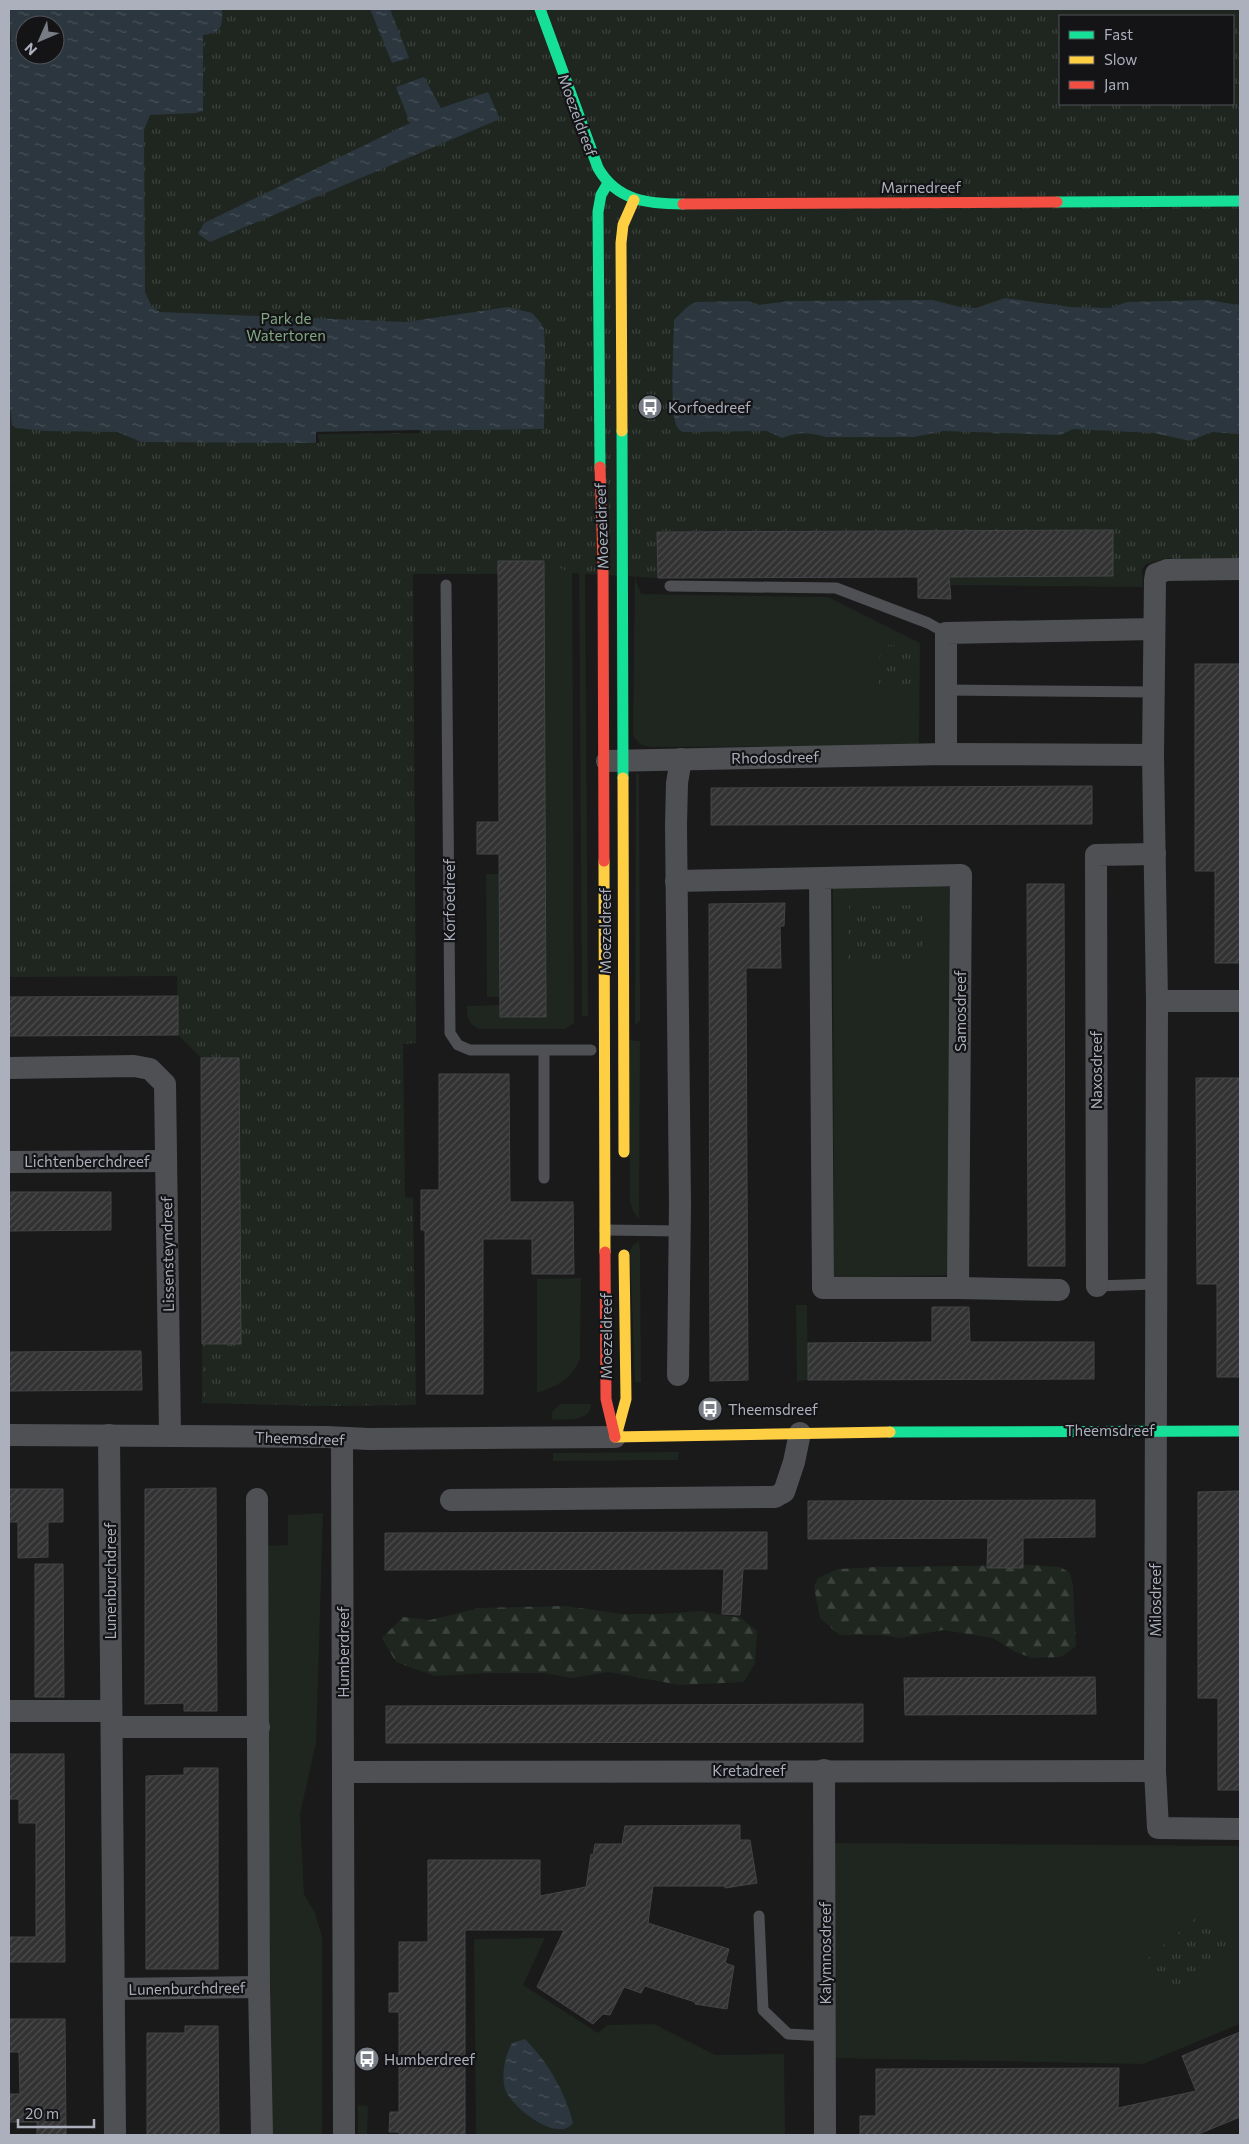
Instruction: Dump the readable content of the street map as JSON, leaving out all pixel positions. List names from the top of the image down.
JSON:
{
  "streets": {
    "street": [
      "Moezeldreef",
      "Marnedreef",
      "Rhodosdreef",
      "Samosdreef",
      "Naxosdreef",
      "Lichtenberchdreef",
      "Lissensteyndreef",
      "Theemsdreef",
      "Lunenburchdreef",
      "Milosdreef",
      "Humberdreef",
      "Kretadreef",
      "Kalymnosdreef"
    ],
    "lane": ["Korfoedreef"]
  },
  "crossings": [
    ["Moezeldreef", "Marnedreef"],
    ["Moezeldreef", "Rhodosdreef"],
    ["Moezeldreef", "Korfoedreef"],
    ["Moezeldreef", "Theemsdreef"],
    ["Lichtenberchdreef", "Lissensteyndreef"],
    ["Lissensteyndreef", "Theemsdreef"],
    ["Theemsdreef", "Lunenburchdreef"],
    ["Theemsdreef", "Milosdreef"],
    ["Theemsdreef", "Humberdreef"],
    ["Milosdreef", "Kretadreef"],
    ["Humberdreef", "Kretadreef"],
    ["Kretadreef", "Kalymnosdreef"]
  ],
  "parks": ["Park de Watertoren"],
  "places": {
    "bus stop": ["Korfoedreef", "Theemsdreef", "Humberdreef"]
  },
  "legend": ["Fast", "Slow", "Jam"],
  "scale_bar": "20 m",
  "north": "bottom left"
}
